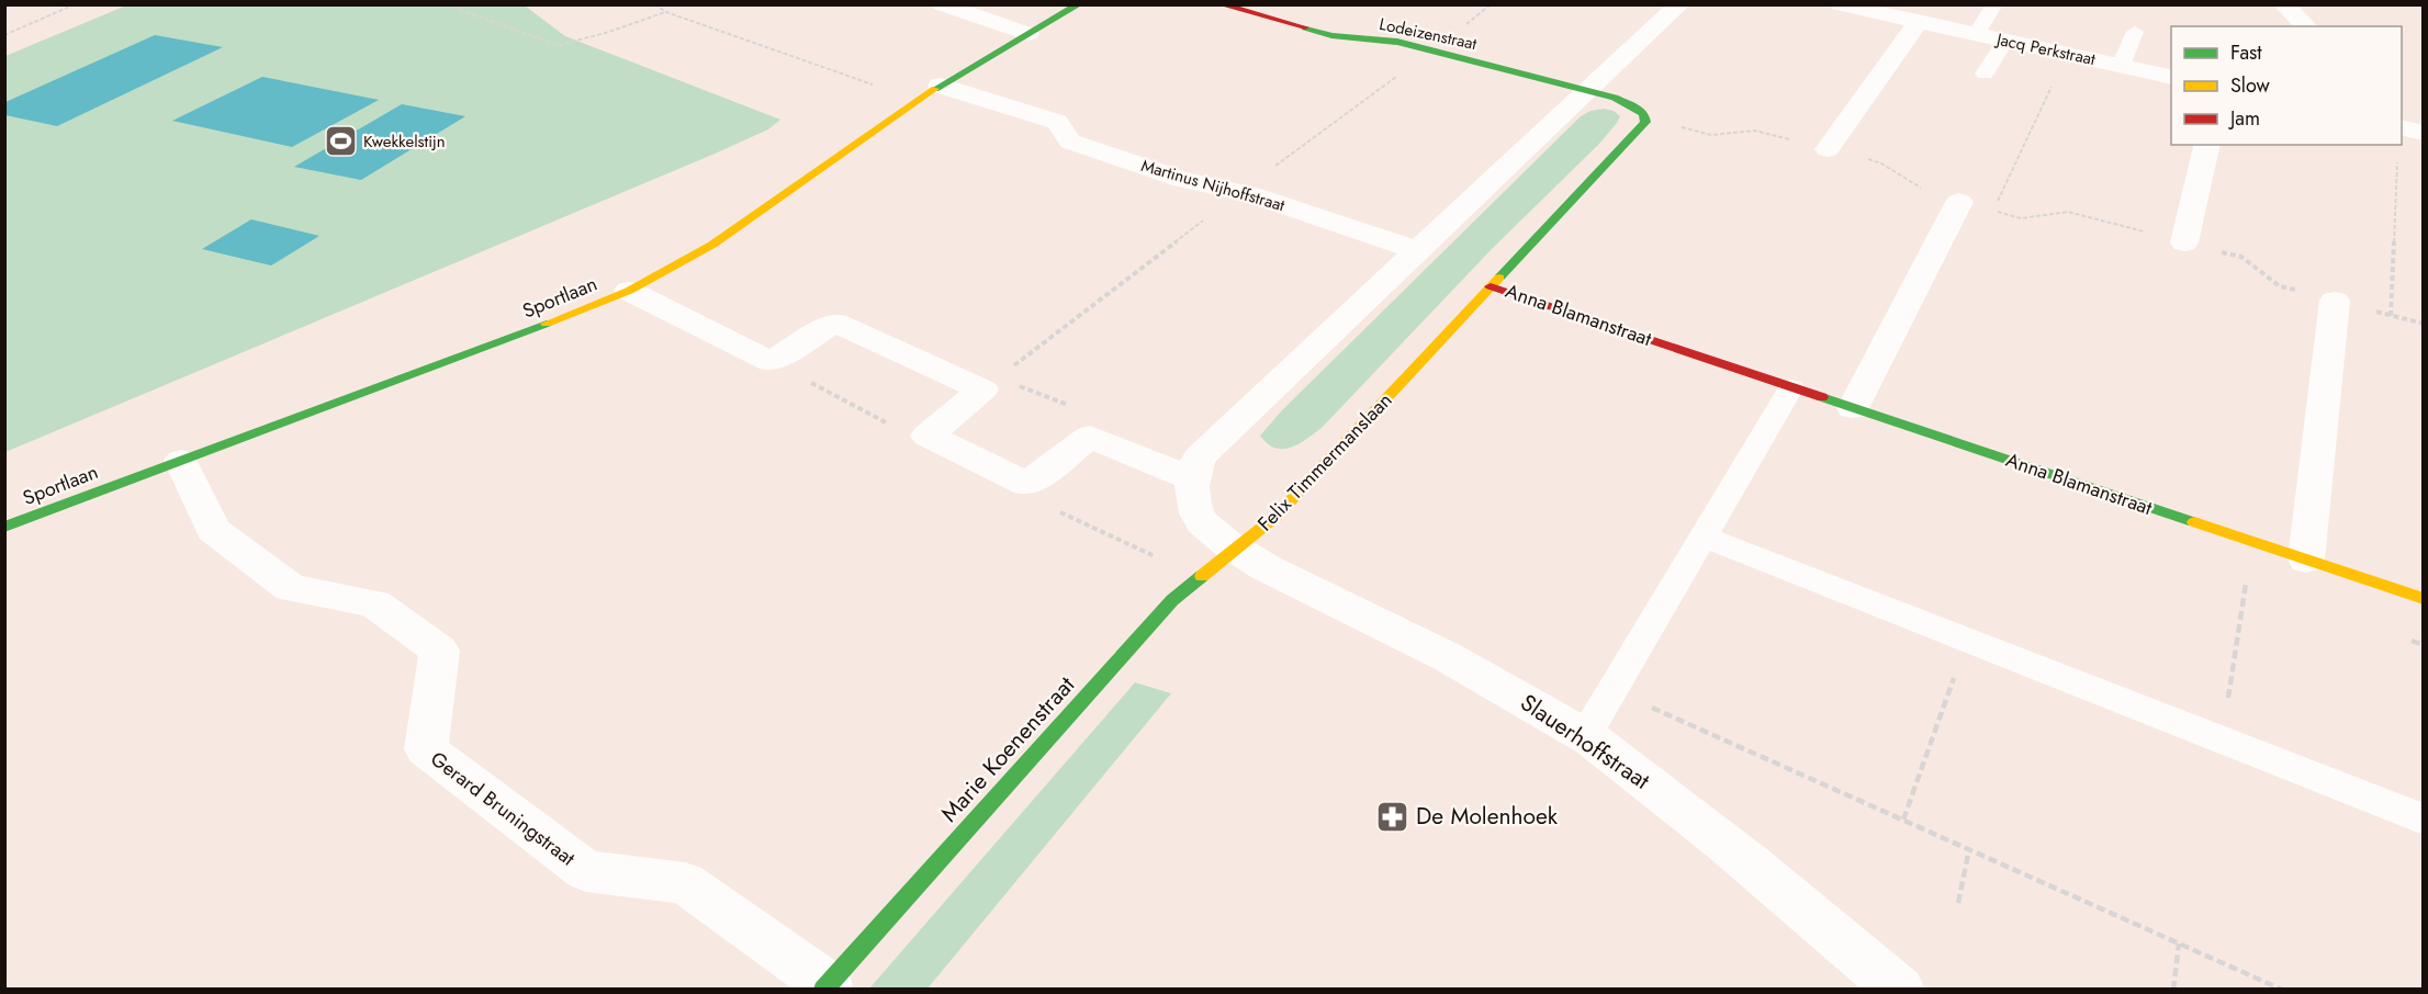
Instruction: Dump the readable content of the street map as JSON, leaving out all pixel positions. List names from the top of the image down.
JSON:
{
  "streets": {
    "street": [
      "Lodeizenstraat",
      "Jacq Perkstraat",
      "Martinus Nijhoffstraat",
      "Sportlaan",
      "Anna Blamanstraat",
      "Felix Timmermanslaan",
      "Slauerhoffstraat",
      "Marie Koenenstraat",
      "Gerard Bruningstraat"
    ]
  },
  "crossings": [
    ["Martinus Nijhoffstraat", "Sportlaan"],
    ["Sportlaan", "Gerard Bruningstraat"],
    ["Anna Blamanstraat", "Felix Timmermanslaan"],
    ["Felix Timmermanslaan", "Slauerhoffstraat"],
    ["Felix Timmermanslaan", "Marie Koenenstraat"],
    ["Slauerhoffstraat", "Marie Koenenstraat"],
    ["Marie Koenenstraat", "Gerard Bruningstraat"]
  ],
  "places": {
    "sports": ["Kwekkelstijn"],
    "pharmacy": ["De Molenhoek"]
  },
  "legend": ["Fast", "Slow", "Jam"]
}
